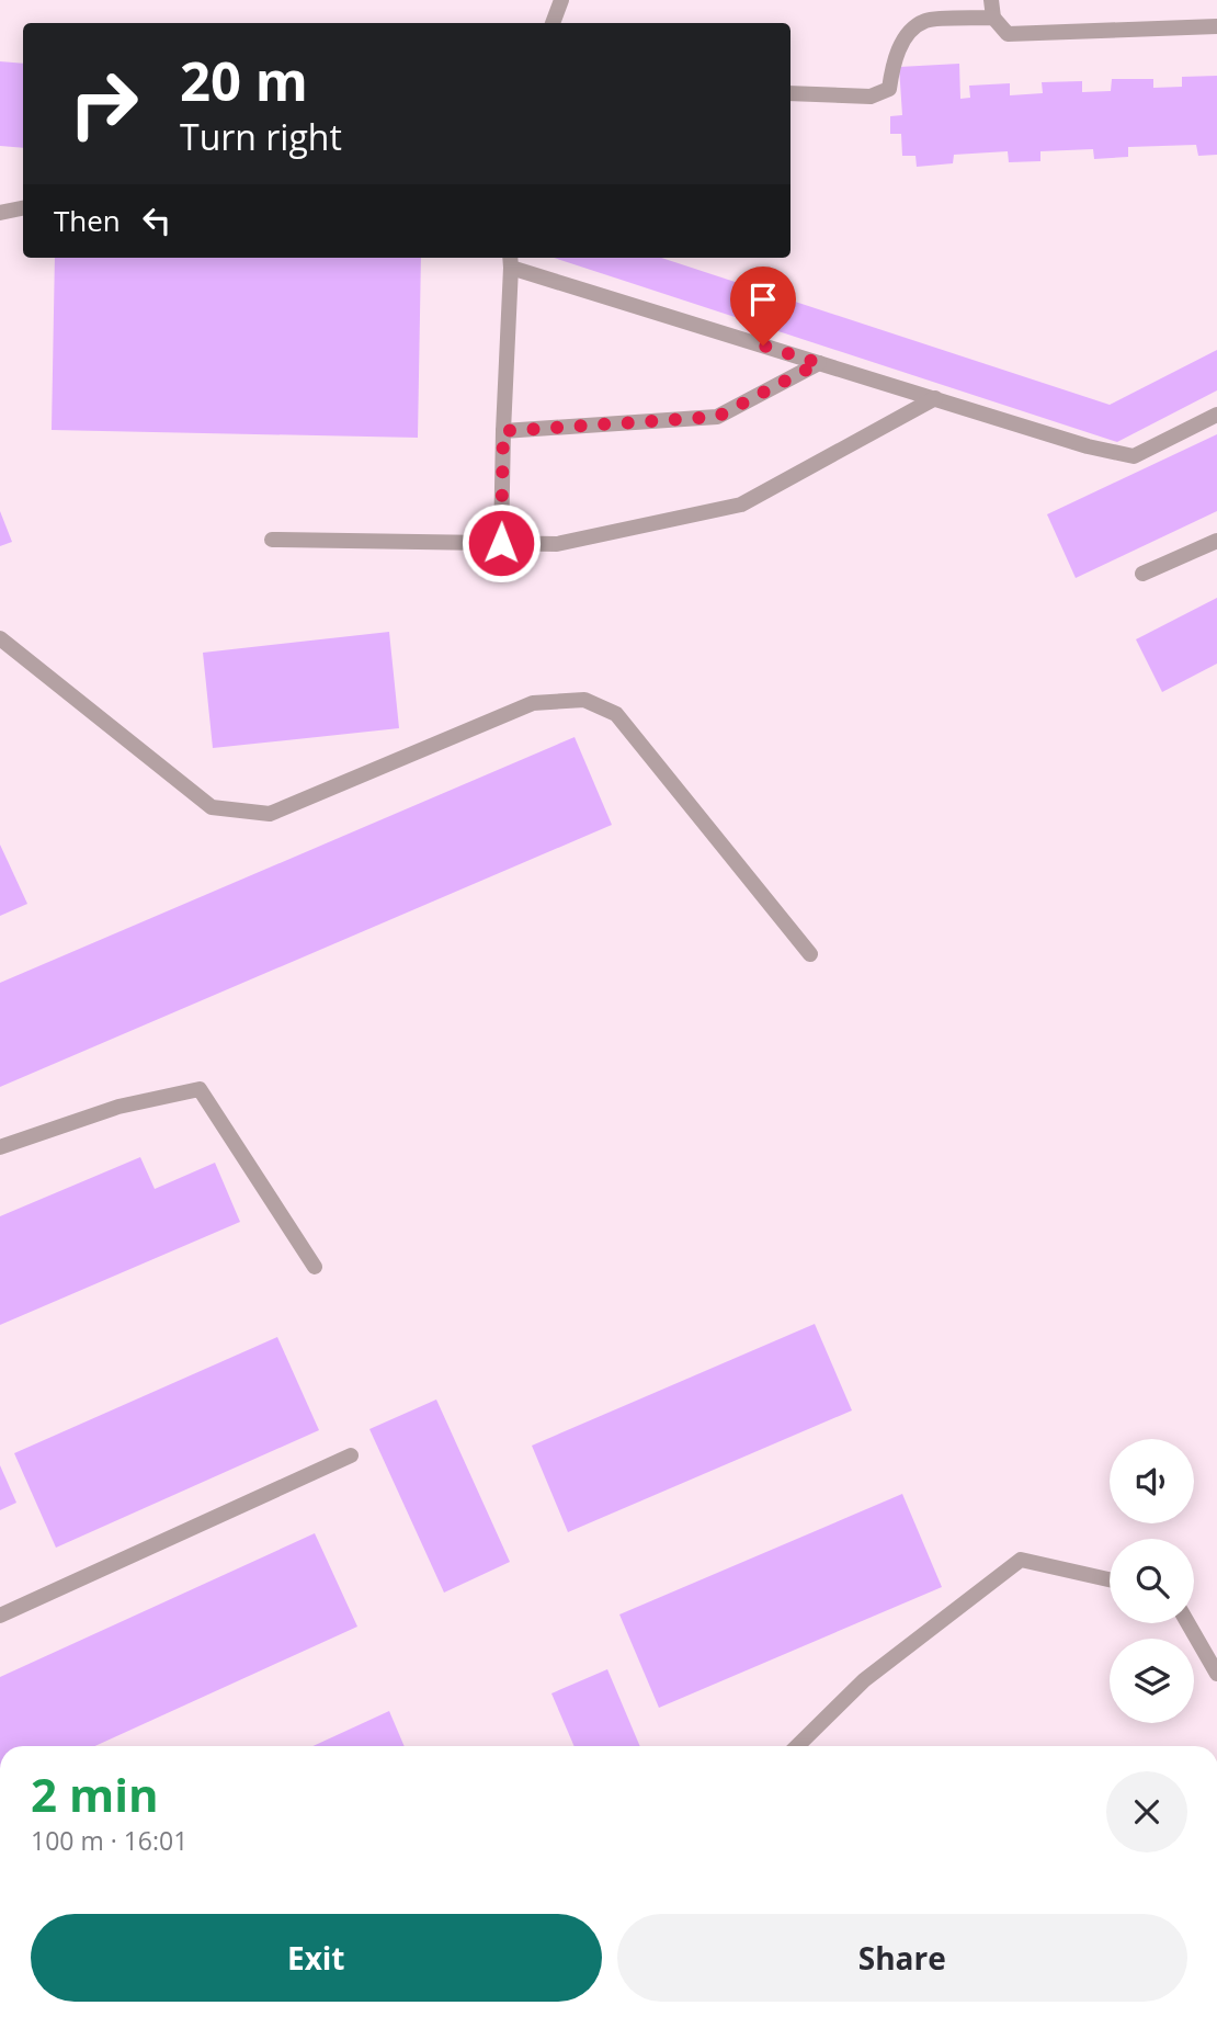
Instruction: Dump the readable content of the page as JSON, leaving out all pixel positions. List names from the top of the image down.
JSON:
{
  "page": {
    "turn": ["20 m", "Turn right"],
    "then": "Then",
    "heading": ["2 min", "100 m · 16:01"],
    "buttons": ["Exit", "Share"]
  }
}
